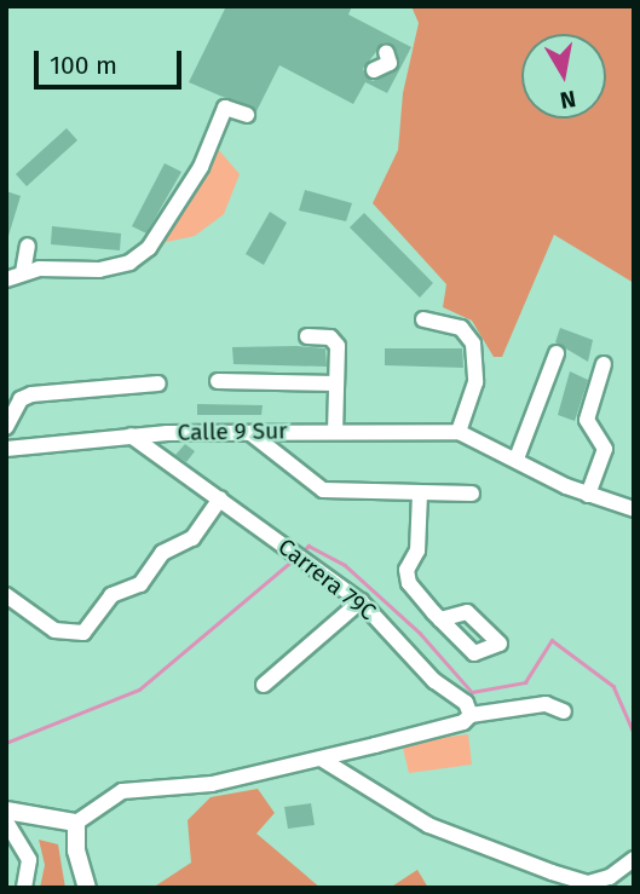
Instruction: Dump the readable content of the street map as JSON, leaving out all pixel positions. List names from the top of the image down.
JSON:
{
  "streets": {
    "street": ["Calle 9 Sur", "Carrera 79C"]
  },
  "crossings": [
    ["Calle 9 Sur", "Carrera 79C"]
  ],
  "scale_bar": "100 m",
  "north": "bottom"
}
